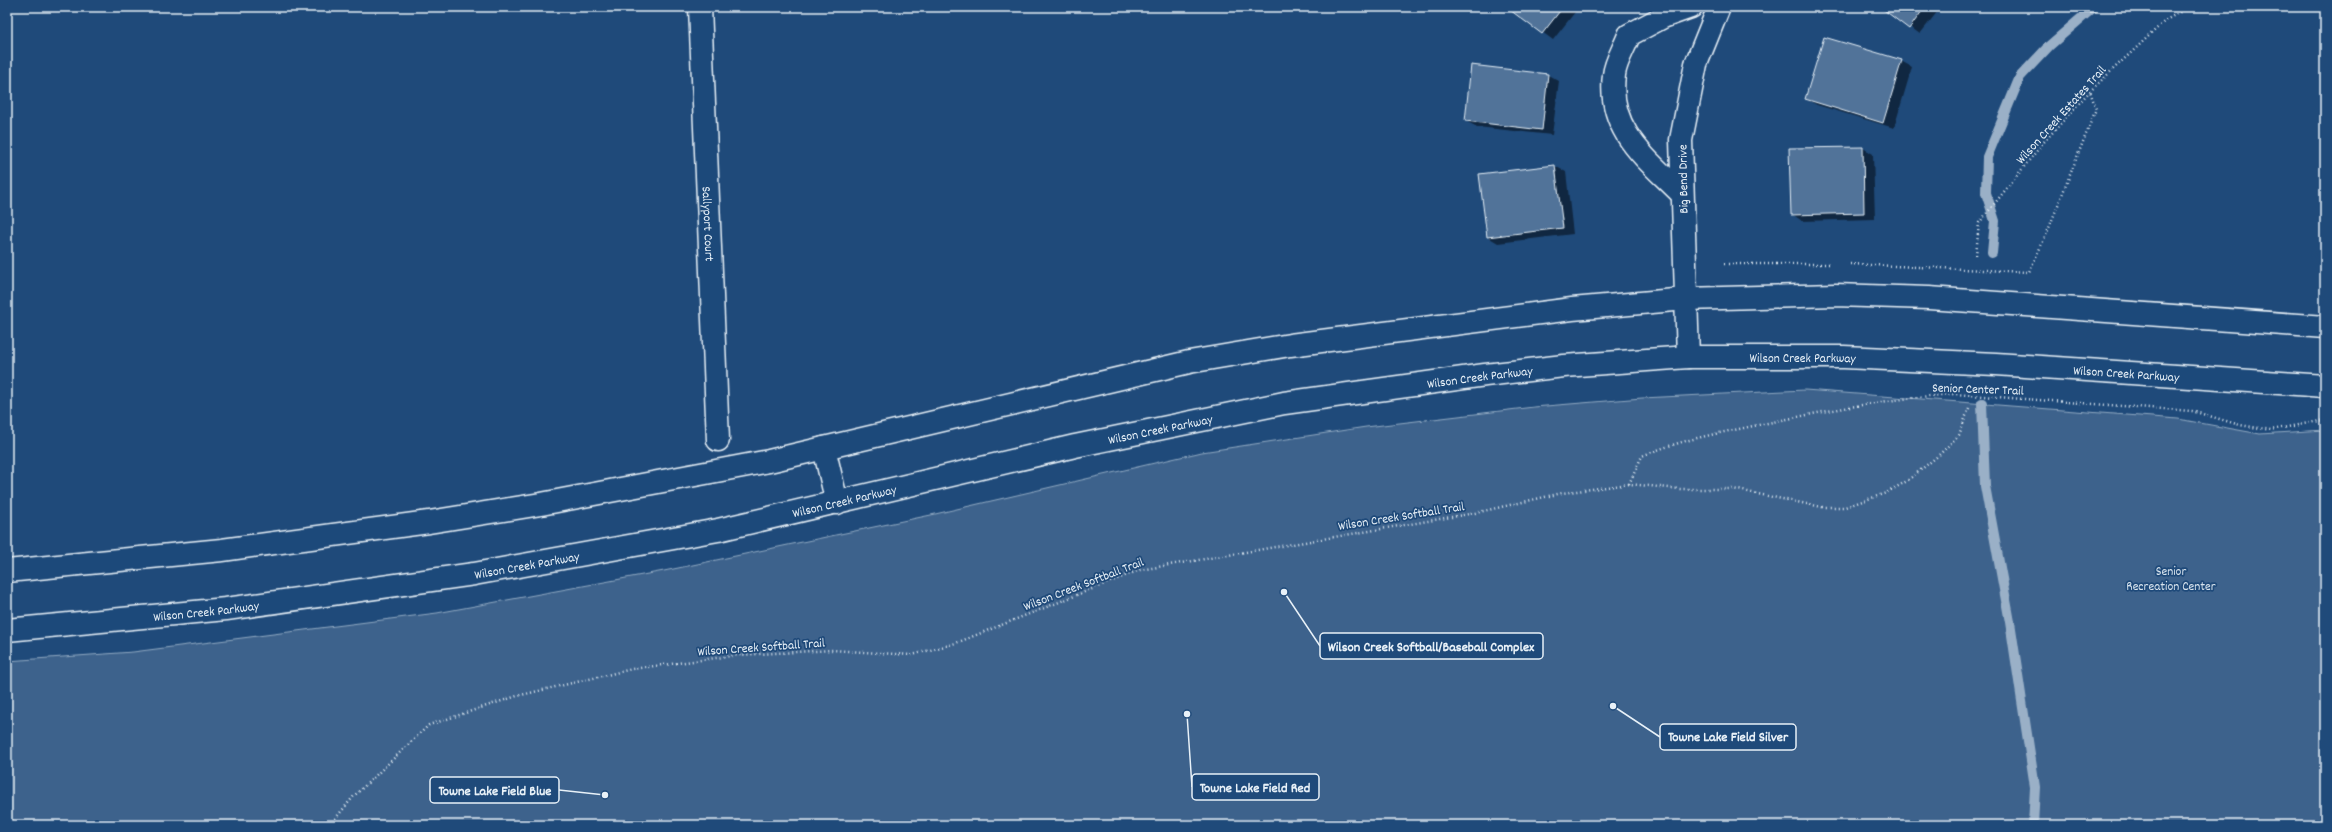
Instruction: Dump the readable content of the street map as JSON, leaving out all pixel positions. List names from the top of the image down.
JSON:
{
  "streets": {
    "main road": ["Big Bend Drive", "Sallyport Court", "Wilson Creek Parkway"],
    "path": ["Wilson Creek Estates Trail", "Senior Center Trail", "Wilson Creek Softball Trail"]
  },
  "crossings": [
    ["Big Bend Drive", "Wilson Creek Parkway"],
    ["Senior Center Trail", "Wilson Creek Softball Trail"]
  ],
  "parks": ["Senior Recreation Center"],
  "places": [
    "Wilson Creek Softball/Baseball Complex",
    "Towne Lake Field Silver",
    "Towne Lake Field Red",
    "Towne Lake Field Blue"
  ]
}
